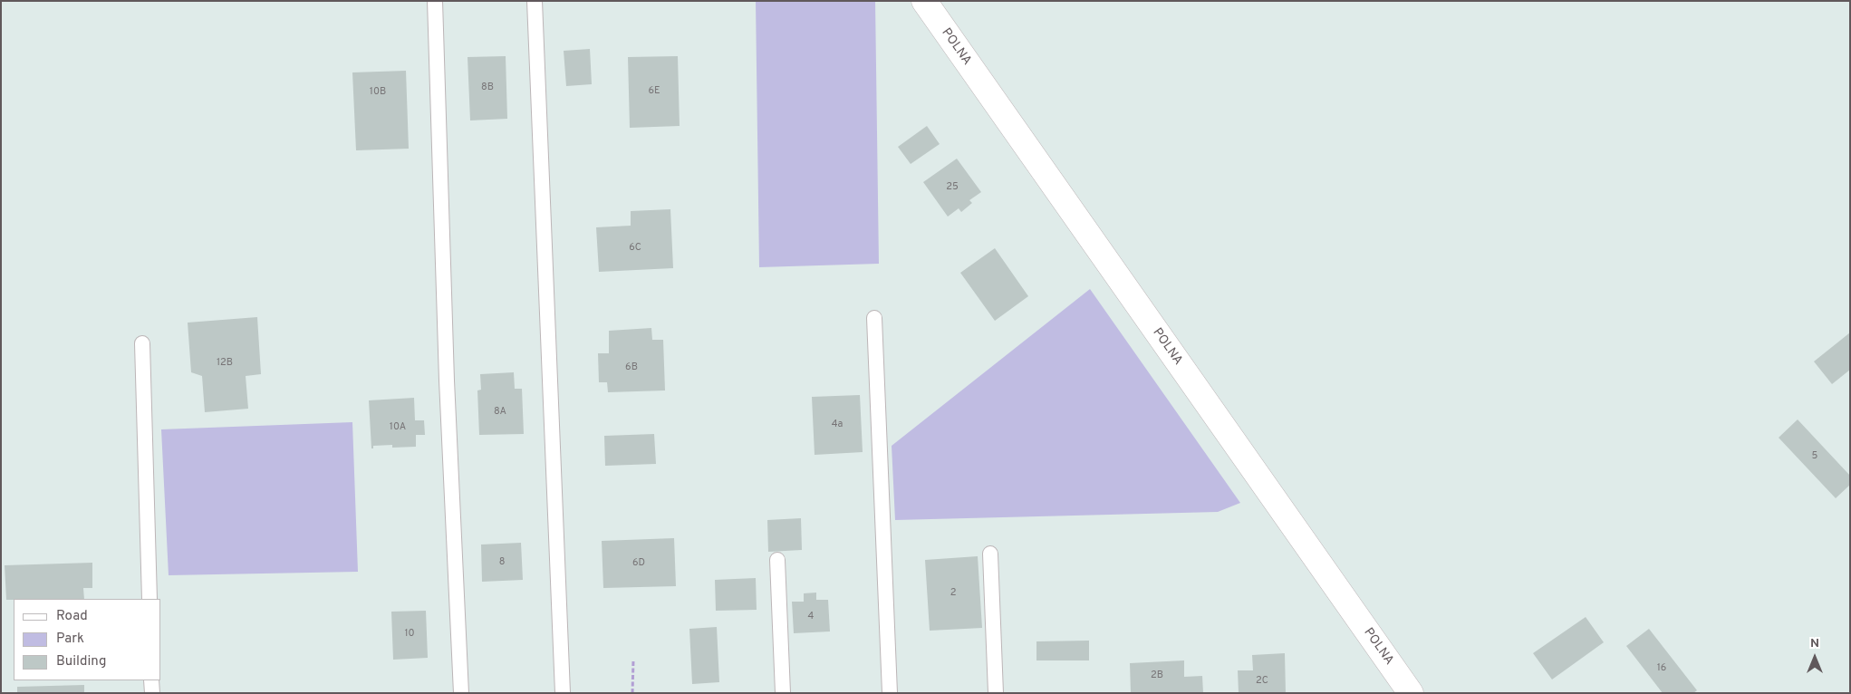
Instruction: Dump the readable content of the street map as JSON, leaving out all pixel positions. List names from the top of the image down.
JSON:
{
  "streets": {
    "street": ["POLNA"]
  },
  "house_numbers": [
    "8B",
    "6E",
    "10B",
    "25",
    "6C",
    "12B",
    "6B",
    "8A",
    "4a",
    "10A",
    "5",
    "8",
    "6D",
    "2",
    "4",
    "10",
    "16",
    "2B",
    "2C"
  ],
  "legend": ["Road", "Park", "Building"],
  "north": "top"
}
